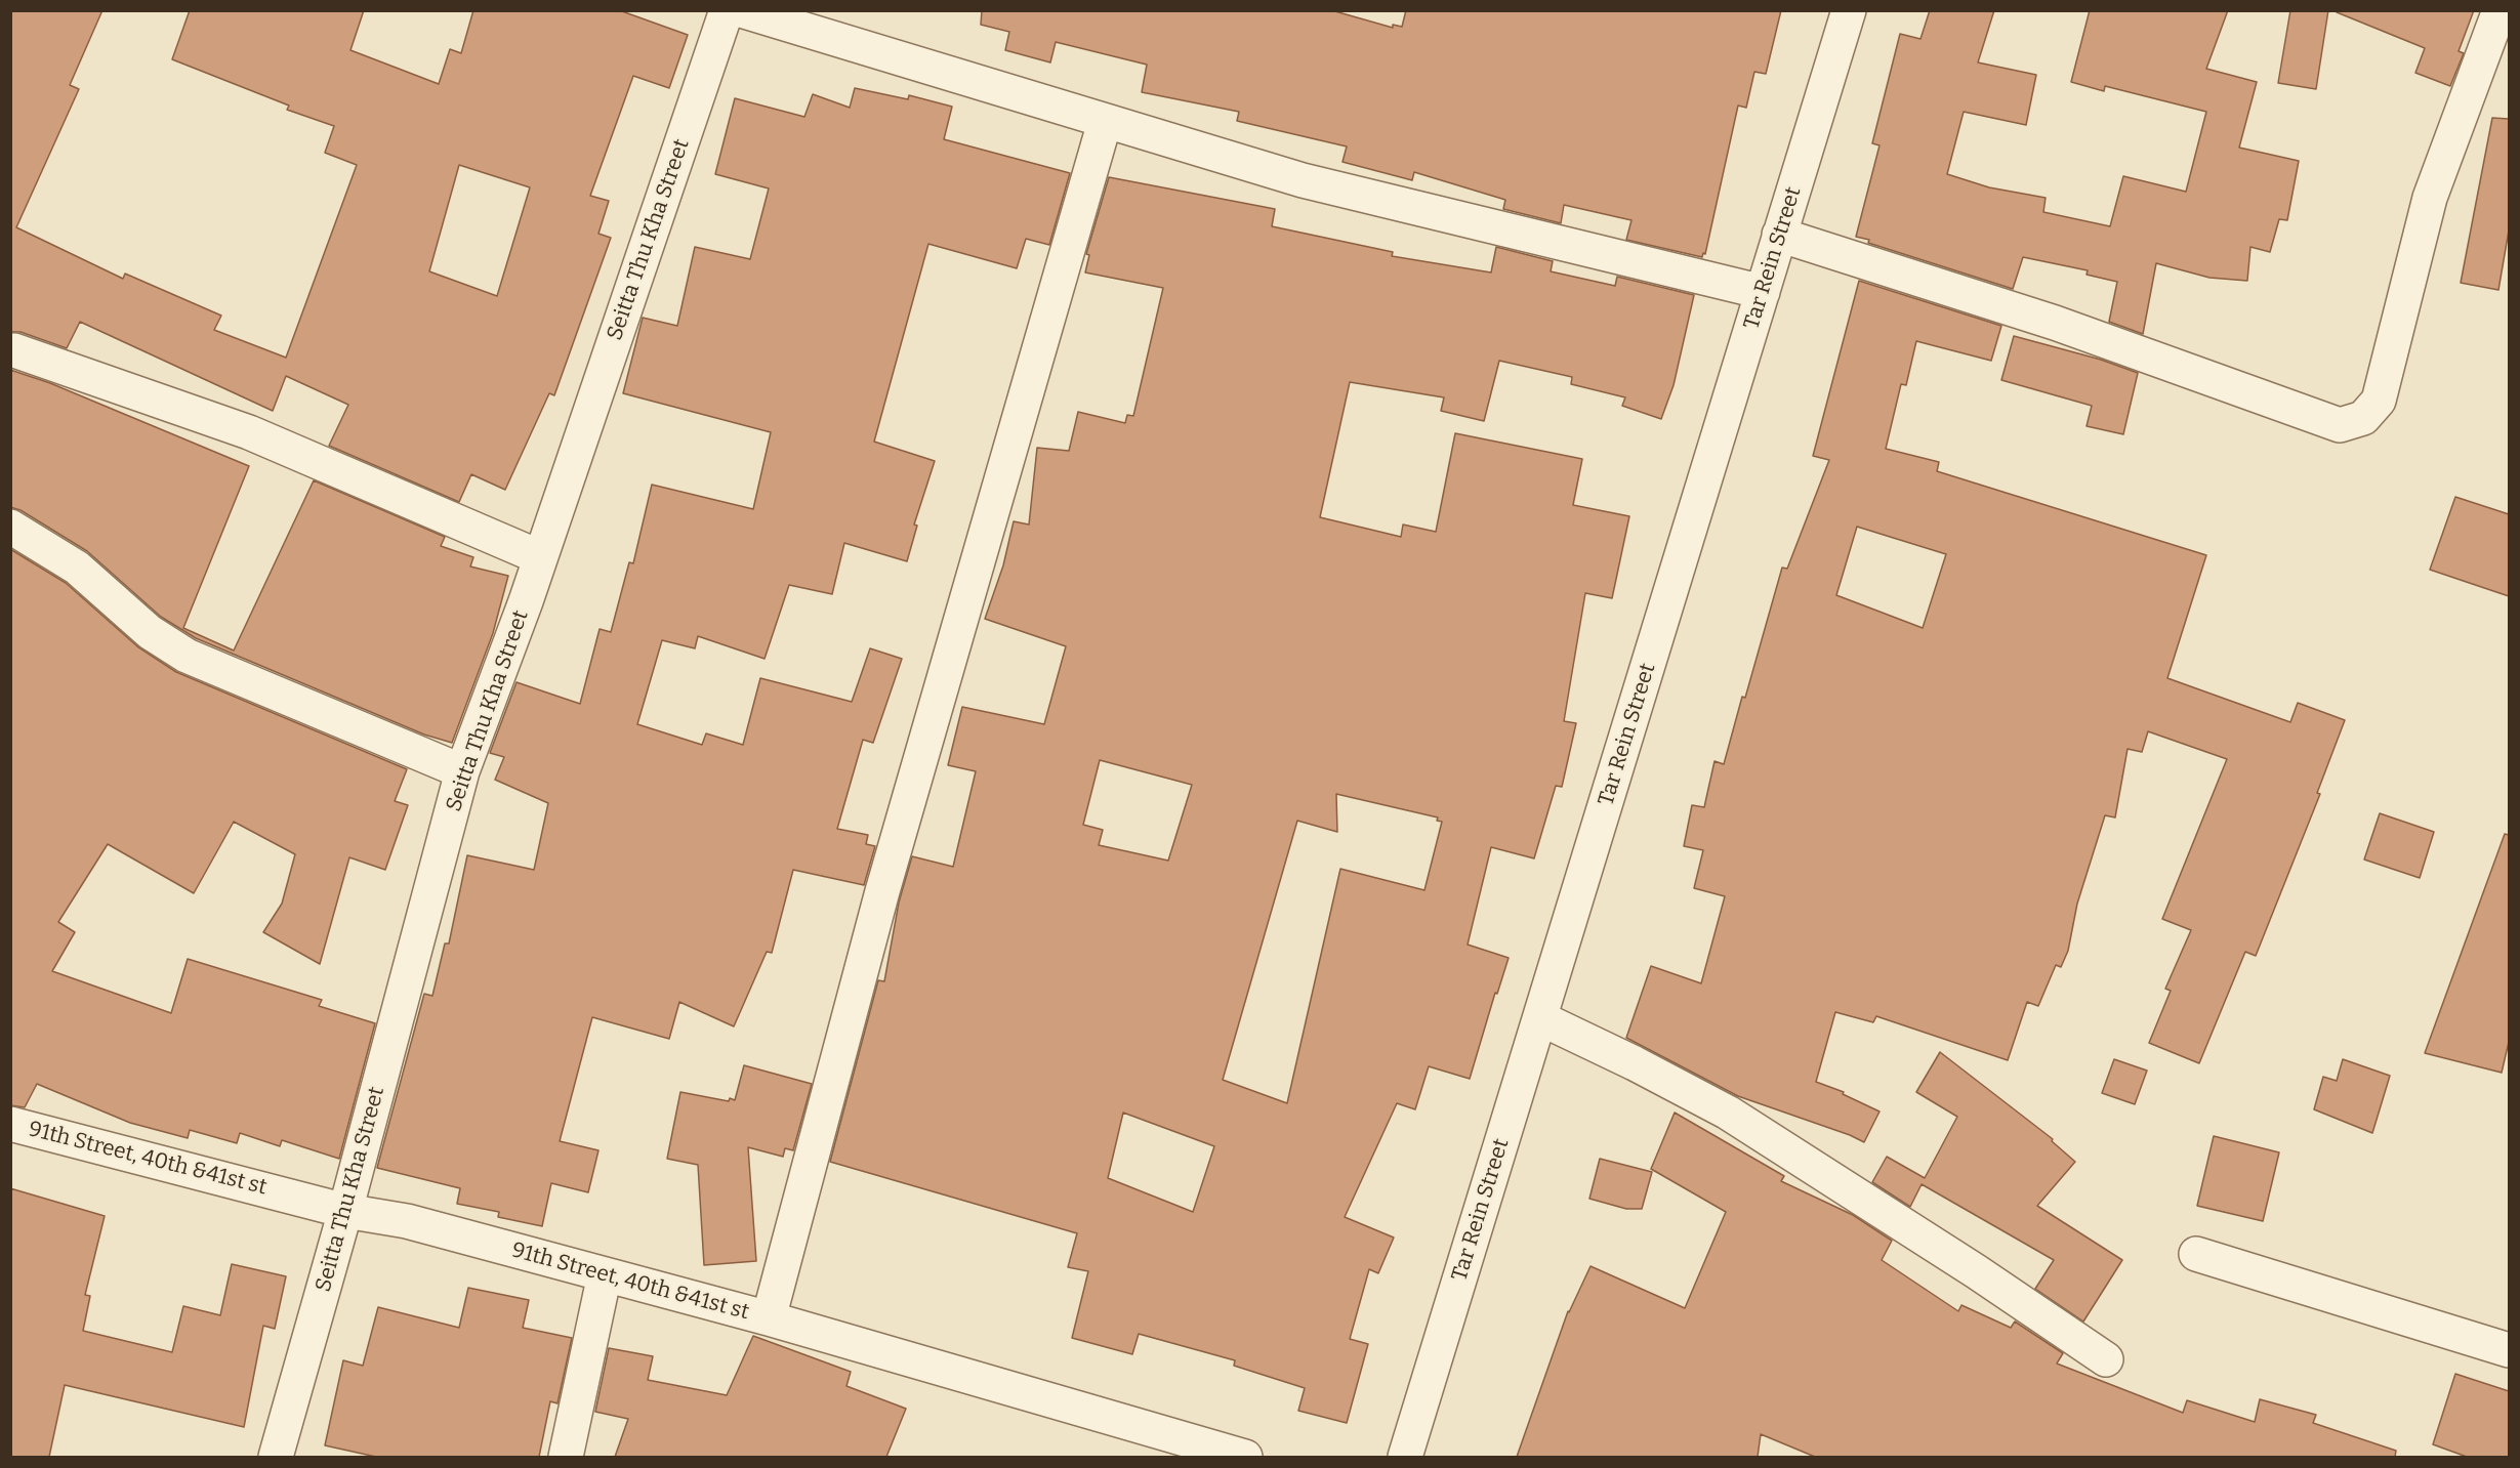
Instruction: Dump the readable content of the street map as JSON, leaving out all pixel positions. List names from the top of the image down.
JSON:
{
  "streets": {
    "street": ["Seitta Thu Kha Street", "Tar Rein Street", "91th Street, 40th &41st st"]
  },
  "crossings": [
    ["Seitta Thu Kha Street", "91th Street, 40th &41st st"]
  ]
}
